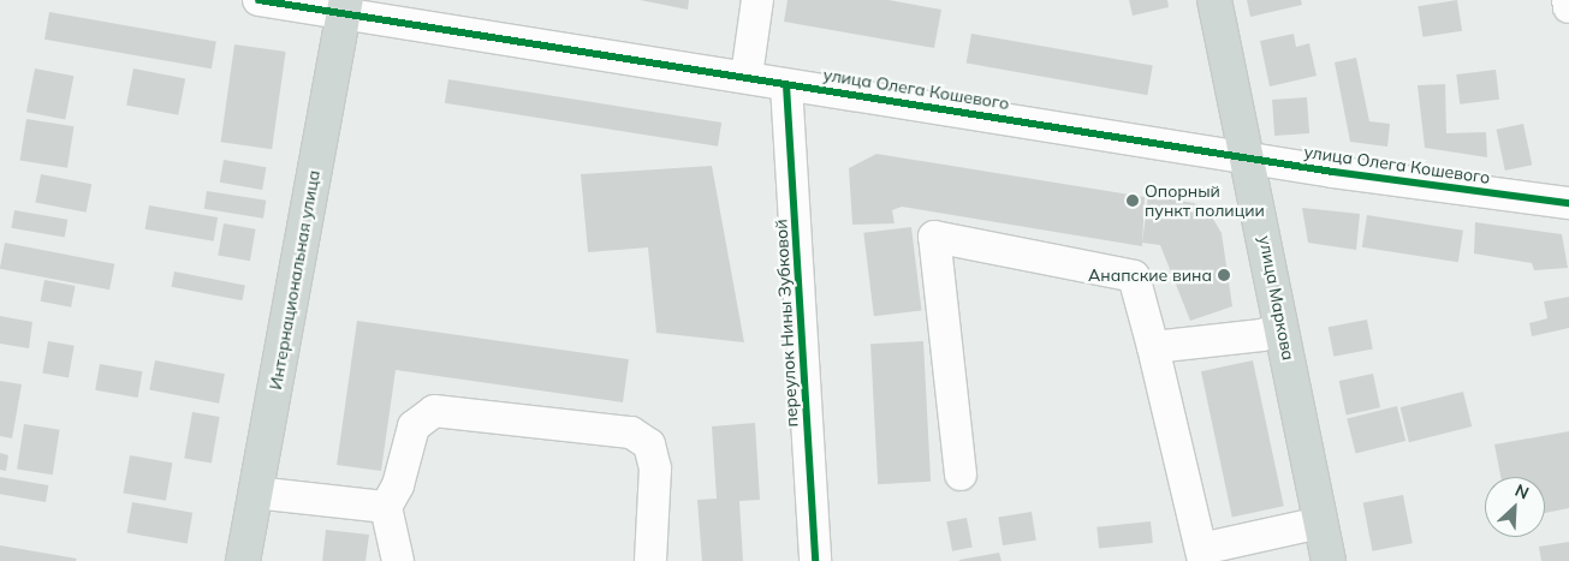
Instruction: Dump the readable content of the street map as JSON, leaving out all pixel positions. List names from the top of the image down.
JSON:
{
  "streets": {
    "main road": ["Интернациональная улица", "улица Маркова"],
    "street": ["улица Олега Кошевого", "переулок Нины Зубковой"]
  },
  "crossings": [
    ["улица Олега Кошевого", "Интернациональная улица"],
    ["улица Олега Кошевого", "улица Маркова"],
    ["улица Олега Кошевого", "переулок Нины Зубковой"]
  ],
  "places": ["Опорный пункт полиции", "Анапские вина"],
  "north": "top right"
}
